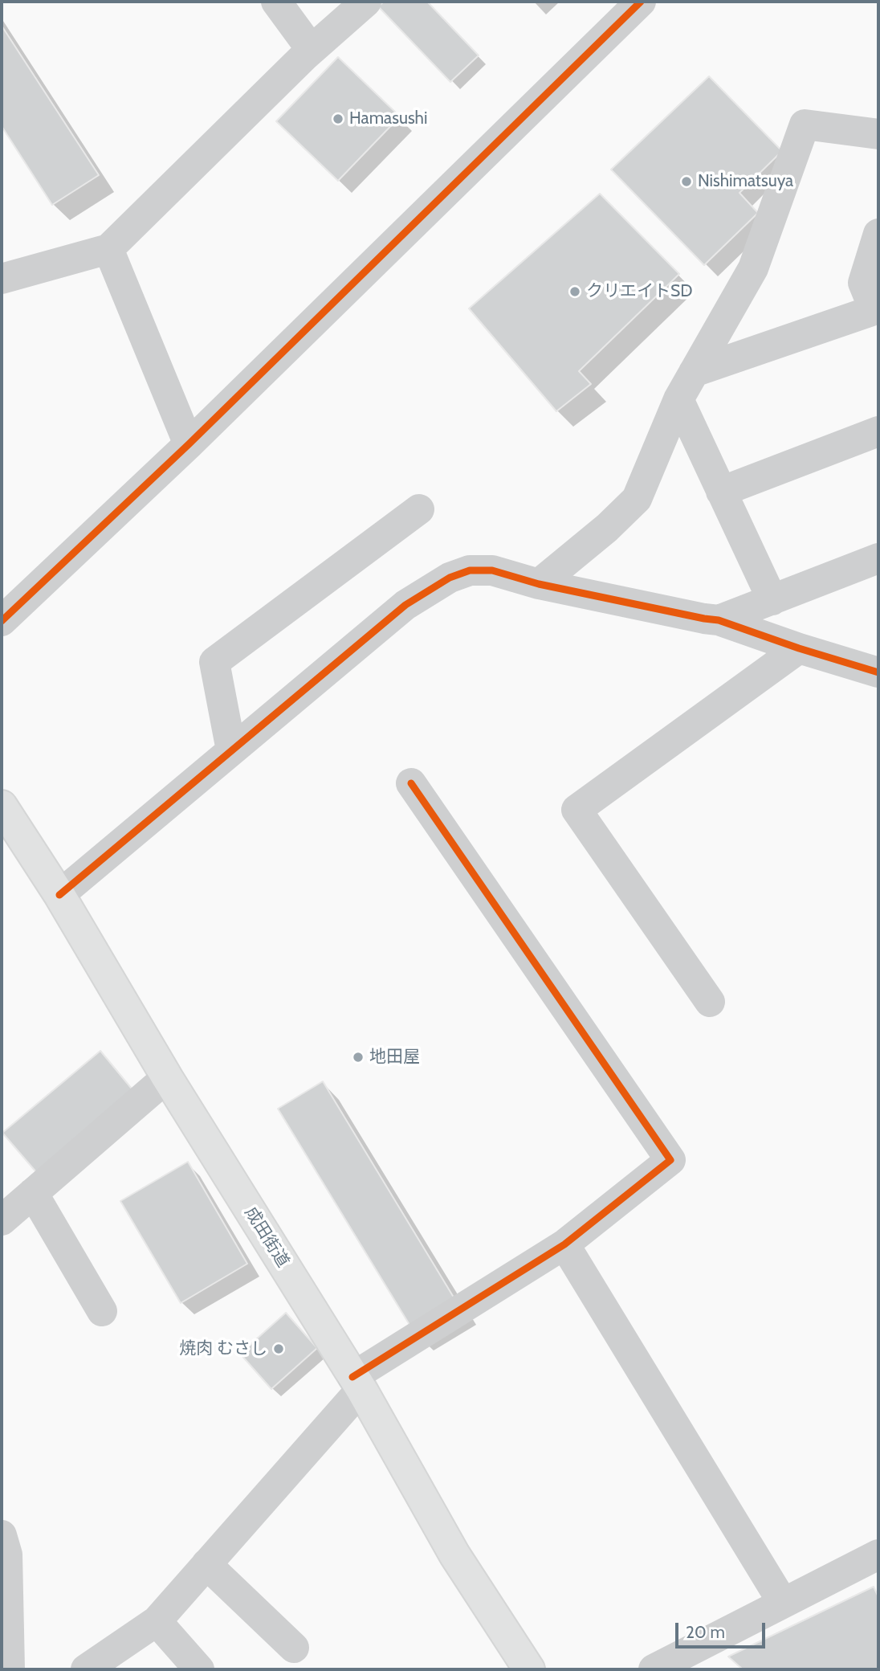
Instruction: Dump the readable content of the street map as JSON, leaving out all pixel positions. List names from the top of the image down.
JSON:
{
  "streets": {
    "highway": ["成田街道"]
  },
  "places": [
    "Hamasushi",
    "Nishimatsuya",
    "クリエイトSD",
    "地田屋",
    "焼肉 むさし"
  ],
  "scale_bar": "20 m"
}
